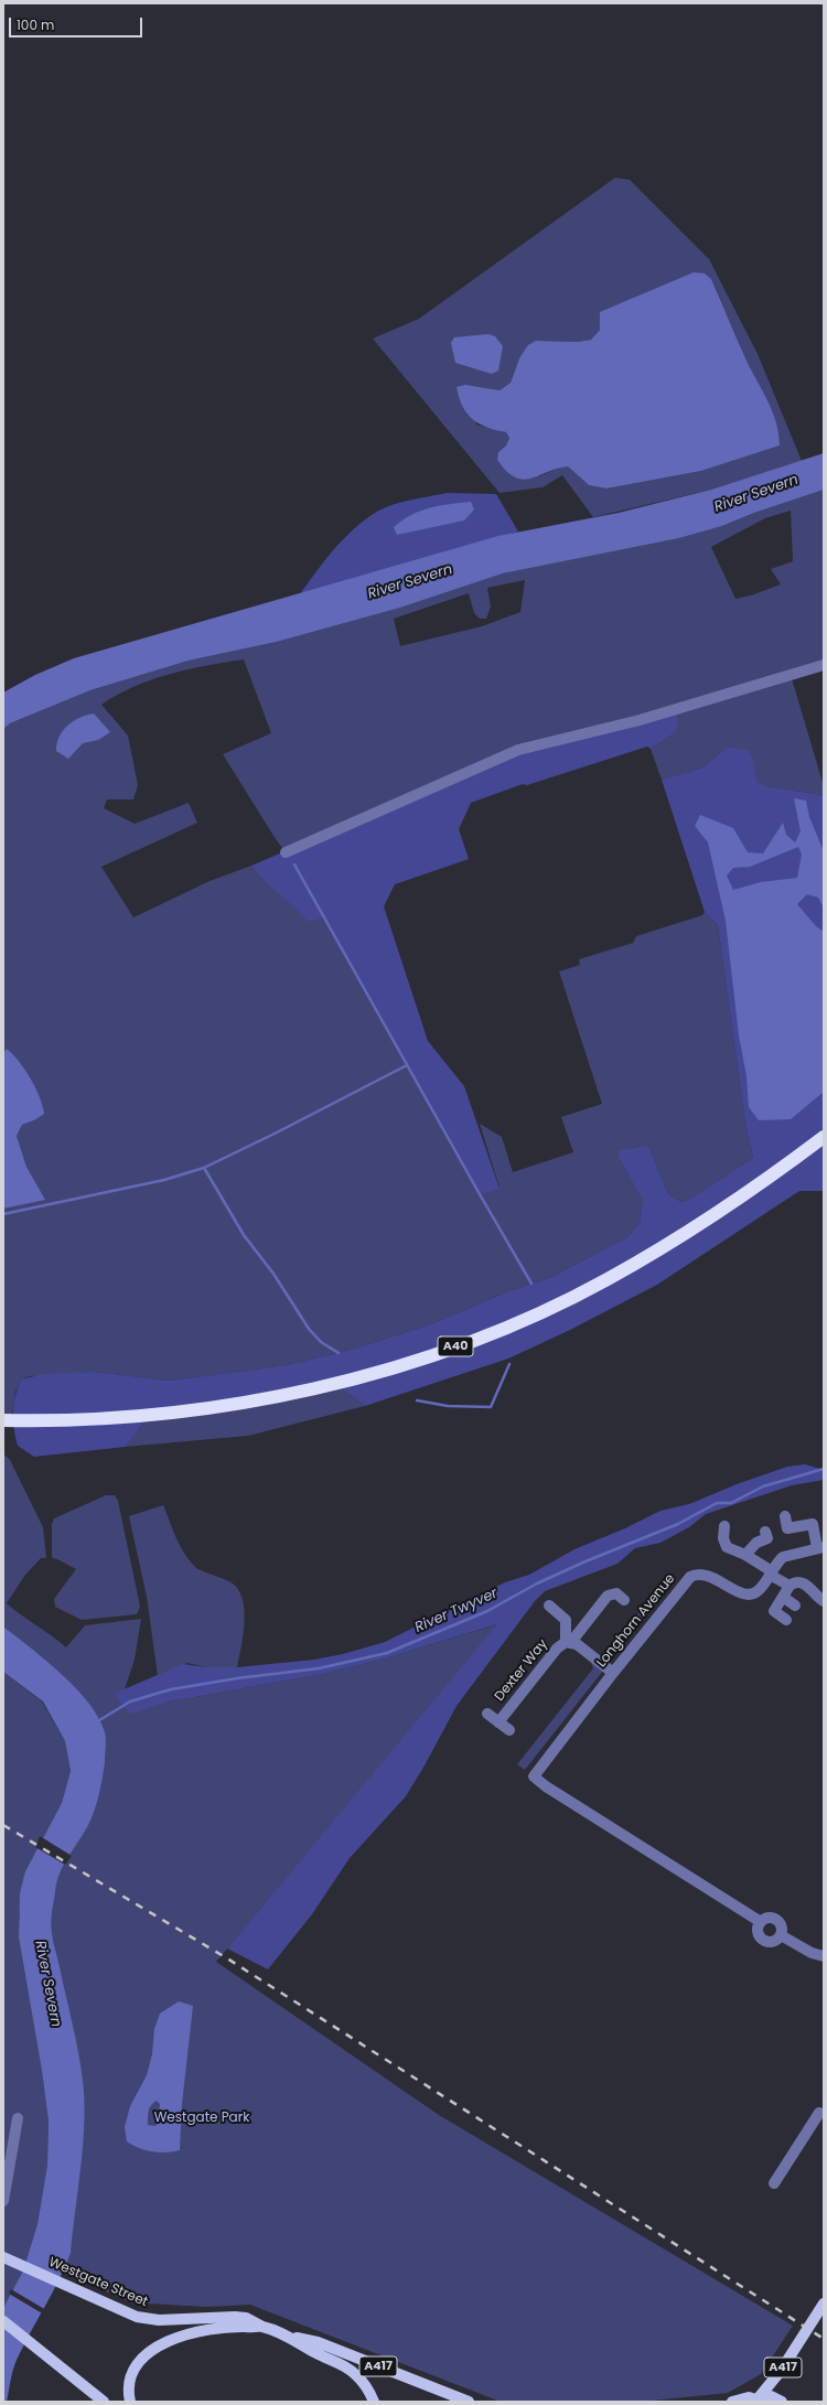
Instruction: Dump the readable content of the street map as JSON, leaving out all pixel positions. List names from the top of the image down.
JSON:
{
  "streets": {
    "highway": ["A40"],
    "main road": ["Westgate Street", "A417"],
    "street": ["Longhorn Avenue", "Dexter Way"]
  },
  "crossings": [
    ["Westgate Street", "A417"]
  ],
  "water": ["River Severn", "River Twyver"],
  "parks": ["Westgate Park"],
  "scale_bar": "100 m"
}
